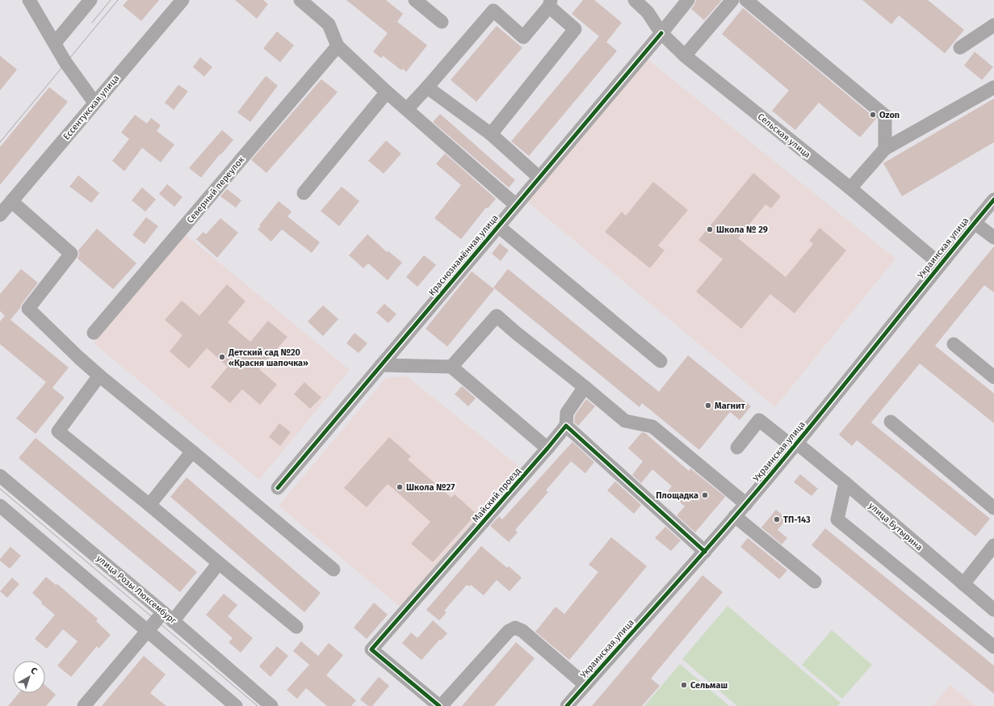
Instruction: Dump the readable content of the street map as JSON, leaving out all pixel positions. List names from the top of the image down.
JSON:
{
  "streets": {
    "street": [
      "Ессентукская улица",
      "Сельская улица",
      "Северный переулок",
      "Украинская улица",
      "Краснознамённая улица",
      "Майский проезд",
      "улица Бутырина",
      "улица Розы Люксембург"
    ]
  },
  "crossings": [
    ["Сельская улица", "Украинская улица"],
    ["Сельская улица", "Краснознамённая улица"],
    ["Украинская улица", "улица Бутырина"]
  ],
  "places": [
    "Ozon",
    "Школа № 29",
    "Детский сад №20 «Красня шапочка»",
    "Магнит",
    "Школа №27",
    "Площадка",
    "ТП-143",
    "Сельмаш"
  ],
  "north": "top right"
}
